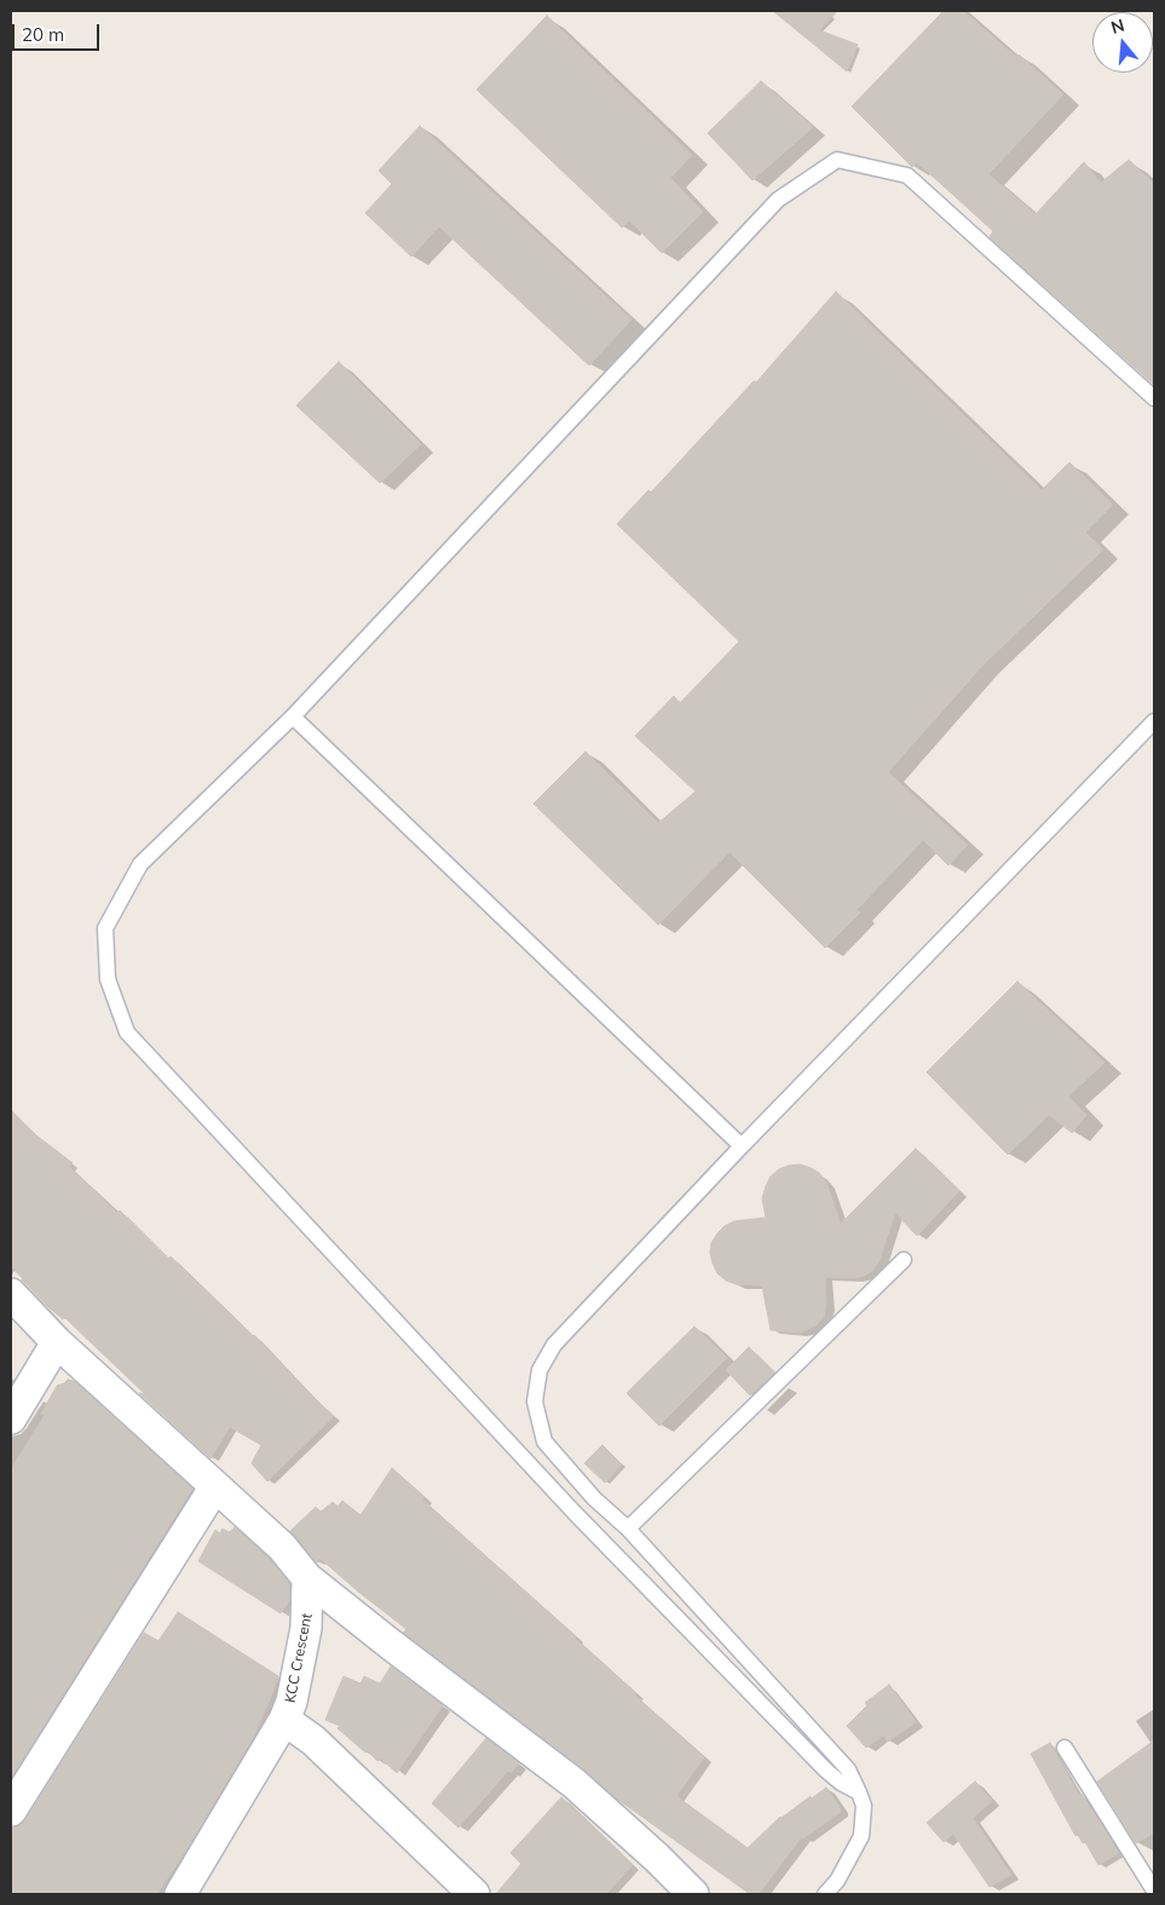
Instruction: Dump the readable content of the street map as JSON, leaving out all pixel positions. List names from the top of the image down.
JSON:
{
  "streets": {
    "street": ["KCC Crescent"]
  },
  "scale_bar": "20 m",
  "north": "top"
}
